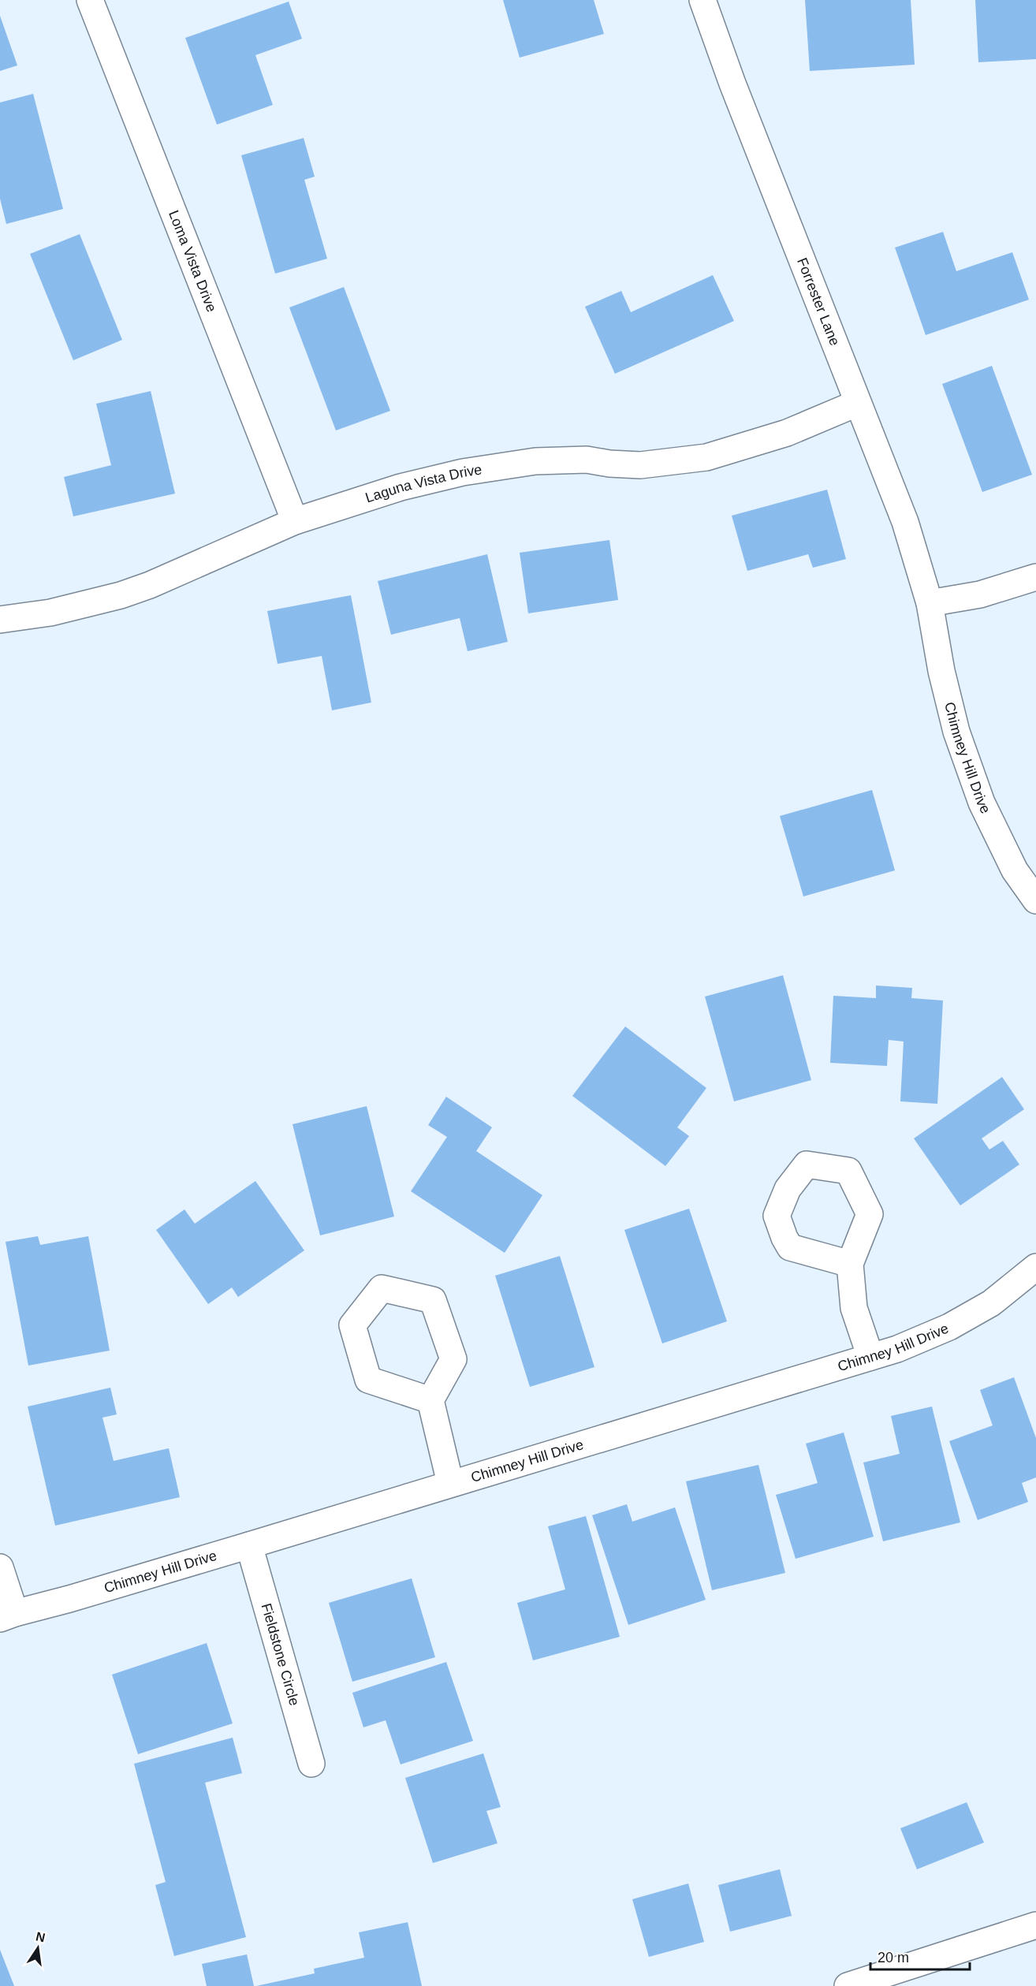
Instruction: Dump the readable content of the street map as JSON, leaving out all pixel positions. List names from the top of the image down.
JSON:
{
  "streets": {
    "street": [
      "Loma Vista Drive",
      "Forrester Lane",
      "Laguna Vista Drive",
      "Chimney Hill Drive",
      "Fieldstone Circle"
    ]
  },
  "crossings": [
    ["Loma Vista Drive", "Laguna Vista Drive"],
    ["Forrester Lane", "Laguna Vista Drive"],
    ["Forrester Lane", "Chimney Hill Drive"],
    ["Chimney Hill Drive", "Fieldstone Circle"]
  ],
  "scale_bar": "20 m",
  "north": "top"
}
